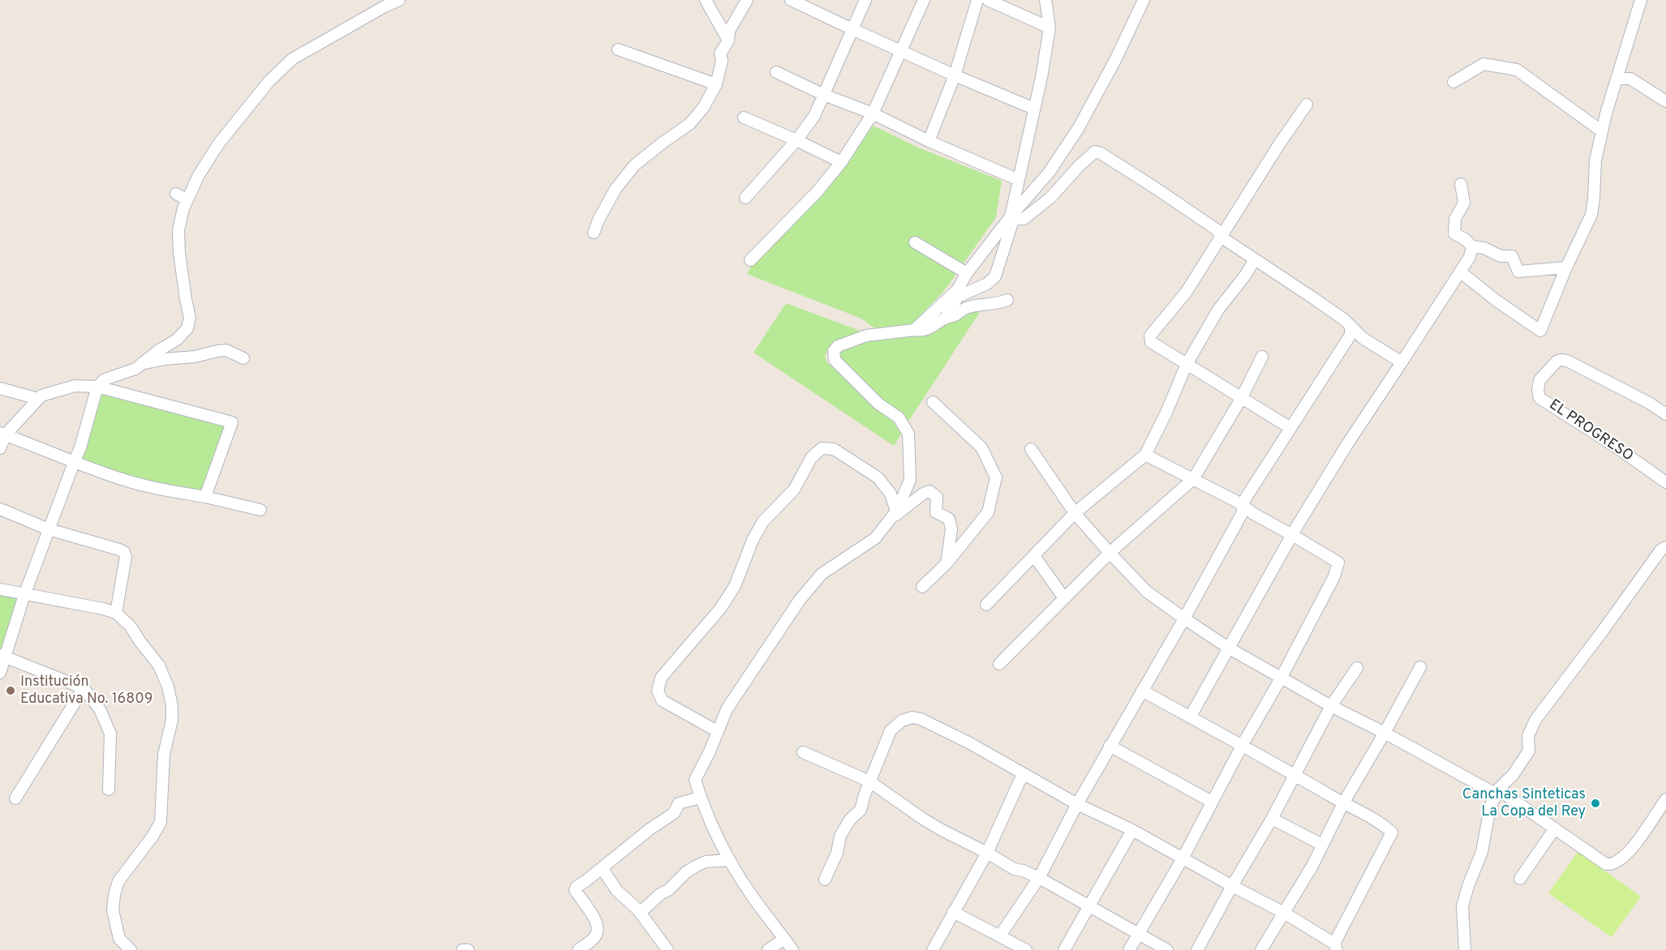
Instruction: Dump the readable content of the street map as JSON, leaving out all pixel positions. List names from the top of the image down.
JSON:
{
  "streets": {
    "street": ["EL PROGRESO"]
  },
  "places": ["Institución Educativa No. 16809", "Canchas Sinteticas La Copa del Rey"]
}
